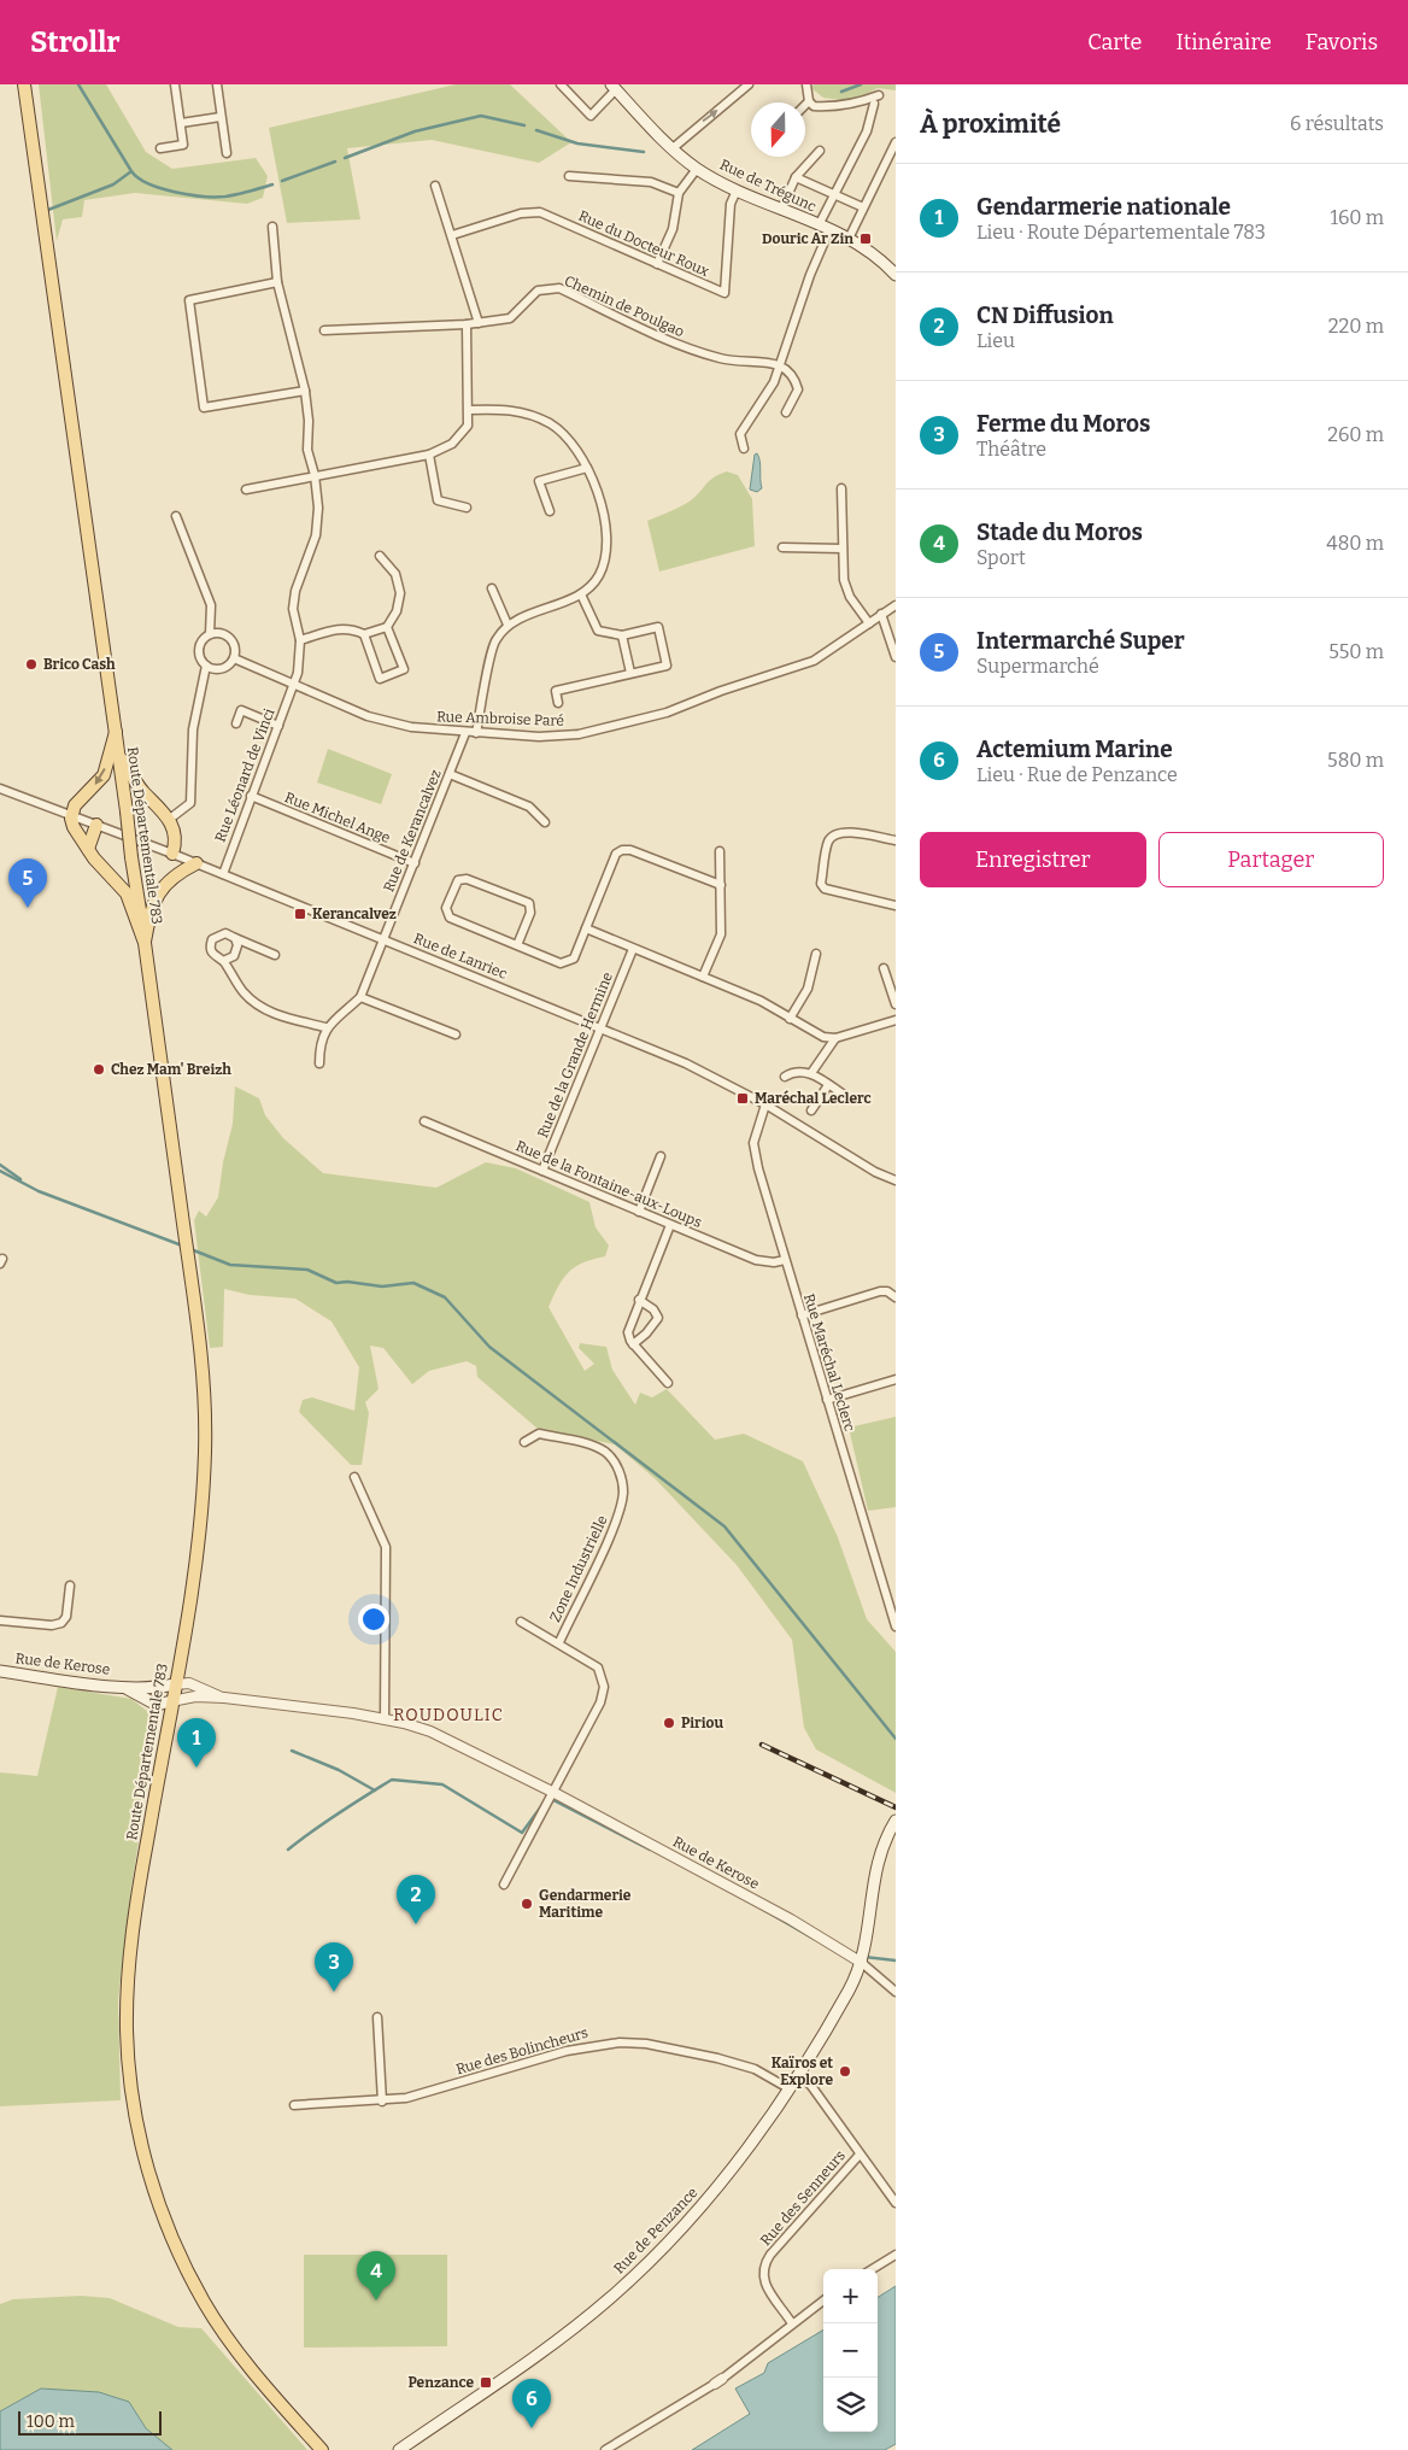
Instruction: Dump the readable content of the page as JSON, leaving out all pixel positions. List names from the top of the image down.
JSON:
{
  "streets": {
    "main road": [
      "Rue de Trégunc",
      "Route Départementale 783",
      "Rue de Kerose",
      "Rue de Penzance"
    ],
    "street": [
      "Rue du Docteur Roux",
      "Chemin de Poulgao",
      "Rue Ambroise Paré",
      "Rue Léonard de Vinci",
      "Rue Michel Ange",
      "Rue de Kerancalvez",
      "Rue de Lanriec",
      "Rue de la Grande Hermine",
      "Rue de la Fontaine-aux-Loups",
      "Rue Maréchal Leclerc",
      "Zone Industrielle",
      "Rue des Bolincheurs",
      "Rue des Senneurs"
    ]
  },
  "crossings": [
    ["Rue de Trégunc", "Rue du Docteur Roux"],
    ["Rue Ambroise Paré", "Rue Léonard de Vinci"],
    ["Rue Ambroise Paré", "Rue de Kerancalvez"],
    ["Rue Léonard de Vinci", "Rue Michel Ange"],
    ["Rue Léonard de Vinci", "Rue de Lanriec"],
    ["Rue Michel Ange", "Rue de Kerancalvez"],
    ["Rue de Kerancalvez", "Rue de Lanriec"],
    ["Route Départementale 783", "Rue de Kerose"],
    ["Rue de Lanriec", "Rue de la Grande Hermine"],
    ["Rue de Lanriec", "Rue Maréchal Leclerc"],
    ["Rue de la Grande Hermine", "Rue de la Fontaine-aux-Loups"],
    ["Rue de la Fontaine-aux-Loups", "Rue Maréchal Leclerc"],
    ["Zone Industrielle", "Rue de Kerose"],
    ["Rue de Kerose", "Rue de Penzance"],
    ["Rue des Bolincheurs", "Rue de Penzance"],
    ["Rue des Senneurs", "Rue de Penzance"]
  ],
  "districts": ["ROUDOULIC"],
  "places": {
    "transit": [
      "Douric Ar Zin",
      "Kerancalvez",
      "Maréchal Leclerc",
      "Penzance"
    ],
    "other": [
      "Brico Cash",
      "Chez Mam' Breizh",
      "Piriou",
      "Gendarmerie Maritime",
      "Kaïros et Explore"
    ]
  },
  "scale_bar": "100 m",
  "north": "bottom",
  "page": {
    "header": "Strollr",
    "nav": ["Carte", "Itinéraire", "Favoris"],
    "heading": ["À proximité", "6 résultats"],
    "list": [
      {
        "mark": "1",
        "name": "Gendarmerie nationale",
        "note": "Lieu · Route Départementale 783",
        "value": "160 m"
      },
      {
        "mark": "2",
        "name": "CN Diffusion",
        "note": "Lieu",
        "value": "220 m"
      },
      {
        "mark": "3",
        "name": "Ferme du Moros",
        "note": "Théâtre",
        "value": "260 m"
      },
      {
        "mark": "4",
        "name": "Stade du Moros",
        "note": "Sport",
        "value": "480 m"
      },
      {
        "mark": "5",
        "name": "Intermarché Super",
        "note": "Supermarché",
        "value": "550 m"
      },
      {
        "mark": "6",
        "name": "Actemium Marine",
        "note": "Lieu · Rue de Penzance",
        "value": "580 m"
      }
    ],
    "buttons": ["Enregistrer", "Partager"],
    "pins": [
      "5",
      "1",
      "2",
      "3",
      "4",
      "6"
    ],
    "map_buttons": ["+", "−"],
    "scale": "100 m"
  }
}
